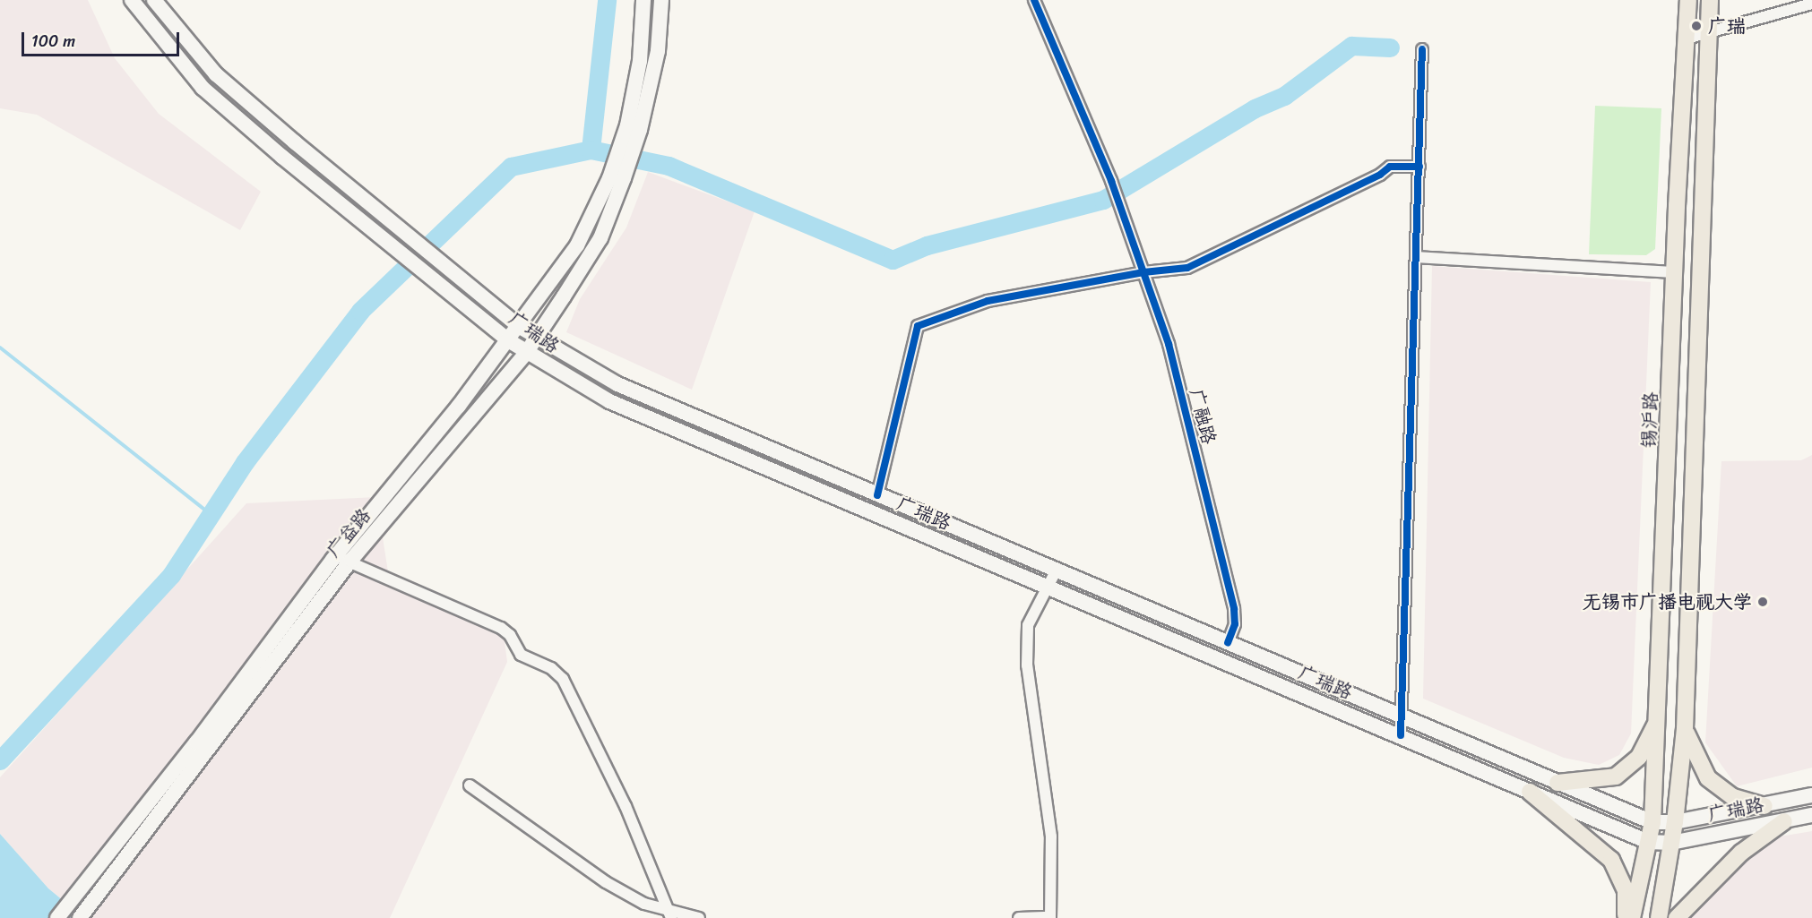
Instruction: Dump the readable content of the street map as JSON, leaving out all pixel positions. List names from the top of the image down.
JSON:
{
  "streets": {
    "main road": ["广瑞路", "锡沪路", "广益路"],
    "street": ["广融路"]
  },
  "crossings": [
    ["广瑞路", "广融路"],
    ["广瑞路", "锡沪路"],
    ["广瑞路", "广益路"]
  ],
  "places": ["广瑞", "无锡市广播电视大学"],
  "scale_bar": "100 m"
}
